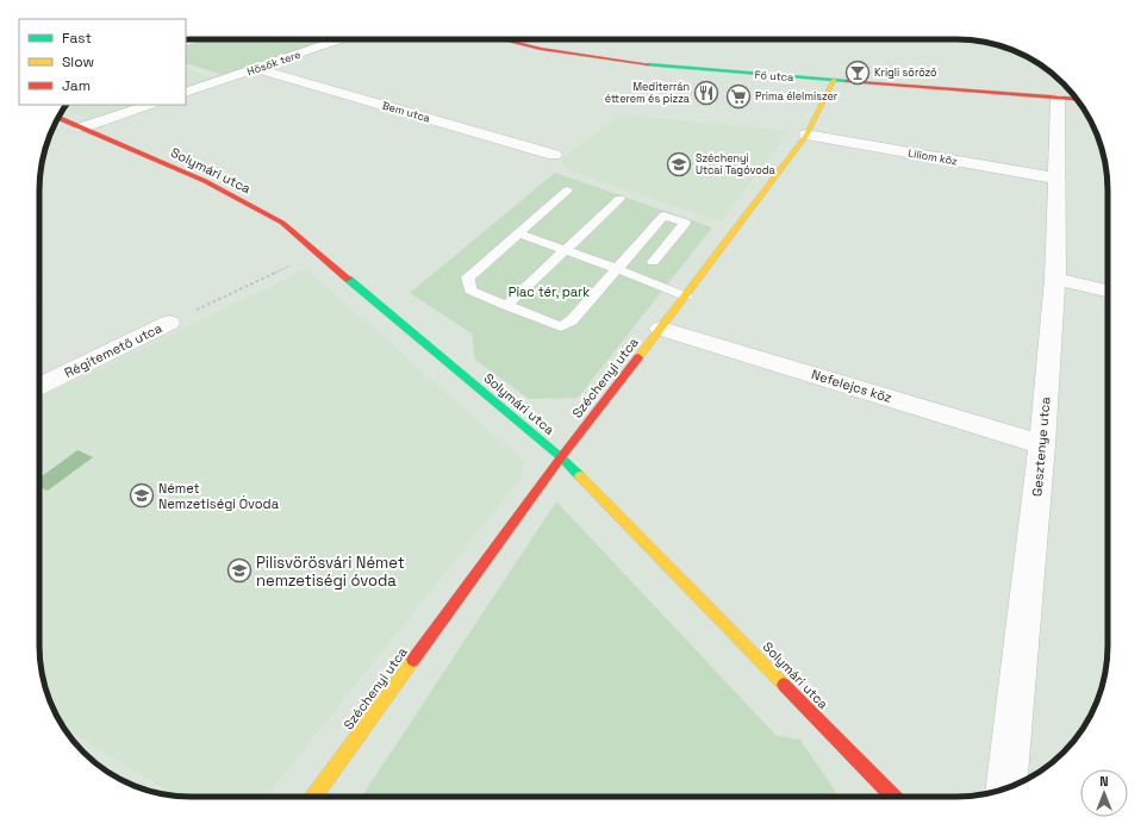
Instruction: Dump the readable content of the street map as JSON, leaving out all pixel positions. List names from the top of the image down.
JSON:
{
  "streets": {
    "street": [
      "Hősök tere",
      "Fő utca",
      "Bem utca",
      "Liliom köz",
      "Solymári utca",
      "Régitemető utca",
      "Széchenyi utca",
      "Nefelejcs köz",
      "Gesztenye utca"
    ]
  },
  "crossings": [
    ["Hősök tere", "Bem utca"],
    ["Fő utca", "Széchenyi utca"],
    ["Fő utca", "Gesztenye utca"],
    ["Liliom köz", "Széchenyi utca"],
    ["Liliom köz", "Gesztenye utca"],
    ["Solymári utca", "Széchenyi utca"],
    ["Széchenyi utca", "Nefelejcs köz"],
    ["Nefelejcs köz", "Gesztenye utca"]
  ],
  "parks": ["Piac tér, park"],
  "places": {
    "bar": ["Krigli söröző"],
    "restaurant": ["Mediterrán étterem és pizza"],
    "supermarket": ["Prima élelmiszer"],
    "school or university": ["Széchenyi Utcai Tagóvoda", "Német Nemzetiségi Óvoda", "Pilisvörösvári Német nemzetiségi óvoda"]
  },
  "legend": ["Fast", "Slow", "Jam"],
  "north": "top"
}
